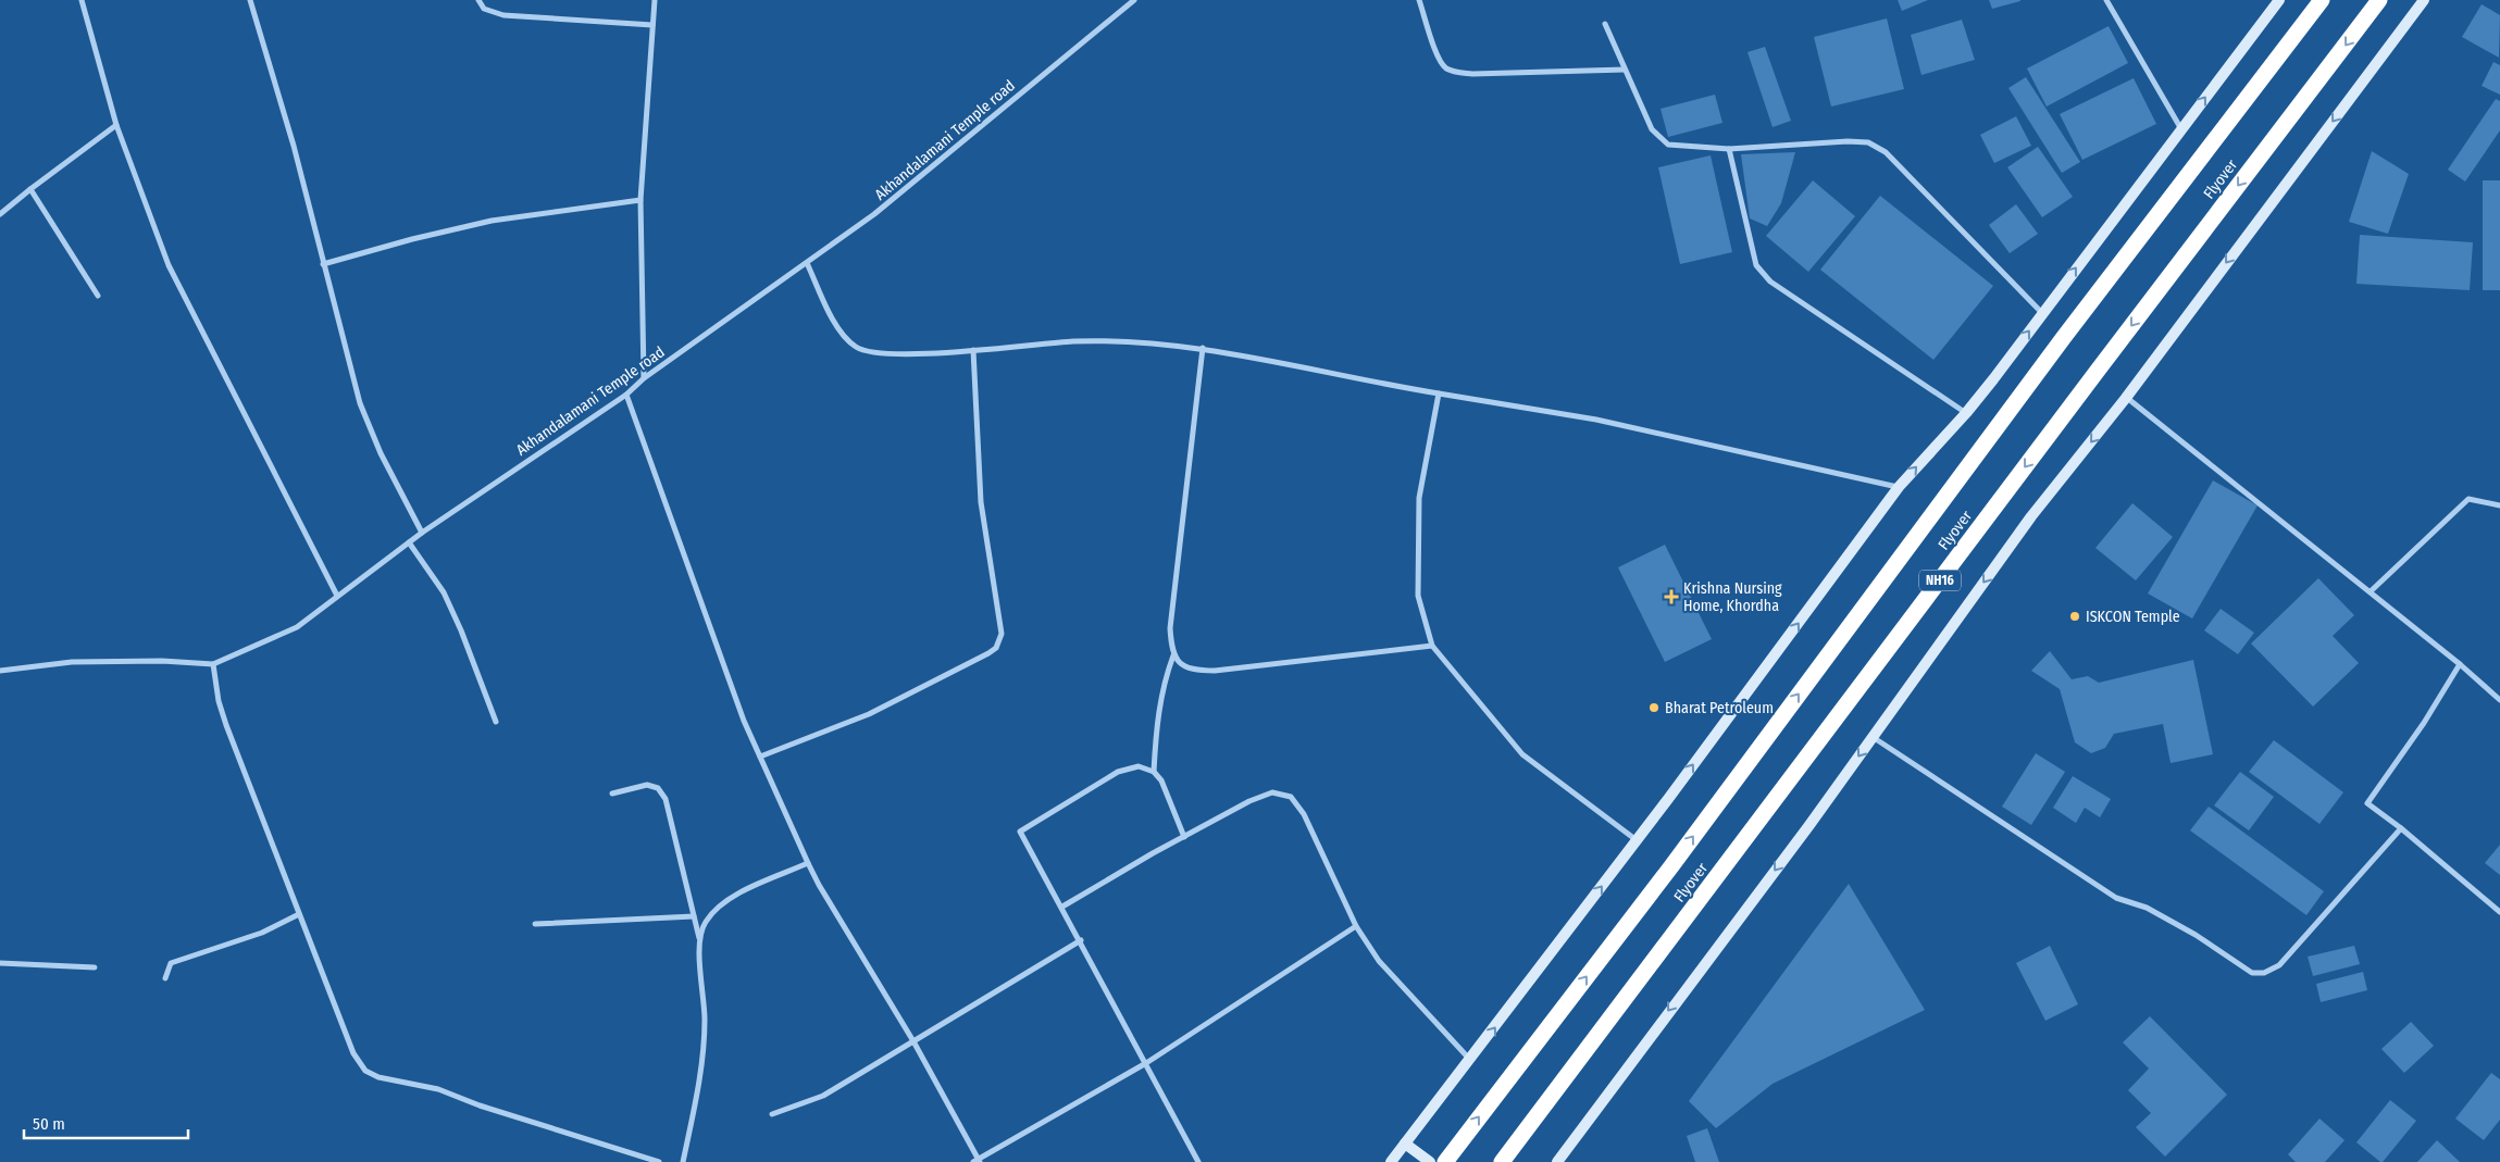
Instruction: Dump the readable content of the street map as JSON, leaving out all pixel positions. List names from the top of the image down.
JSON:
{
  "streets": {
    "highway": ["Flyover", "NH16"],
    "street": ["Akhandalamani Temple road"]
  },
  "places": {
    "health": ["Krishna Nursing Home, Khordha"],
    "other": ["ISKCON Temple", "Bharat Petroleum"]
  },
  "scale_bar": "50 m"
}
